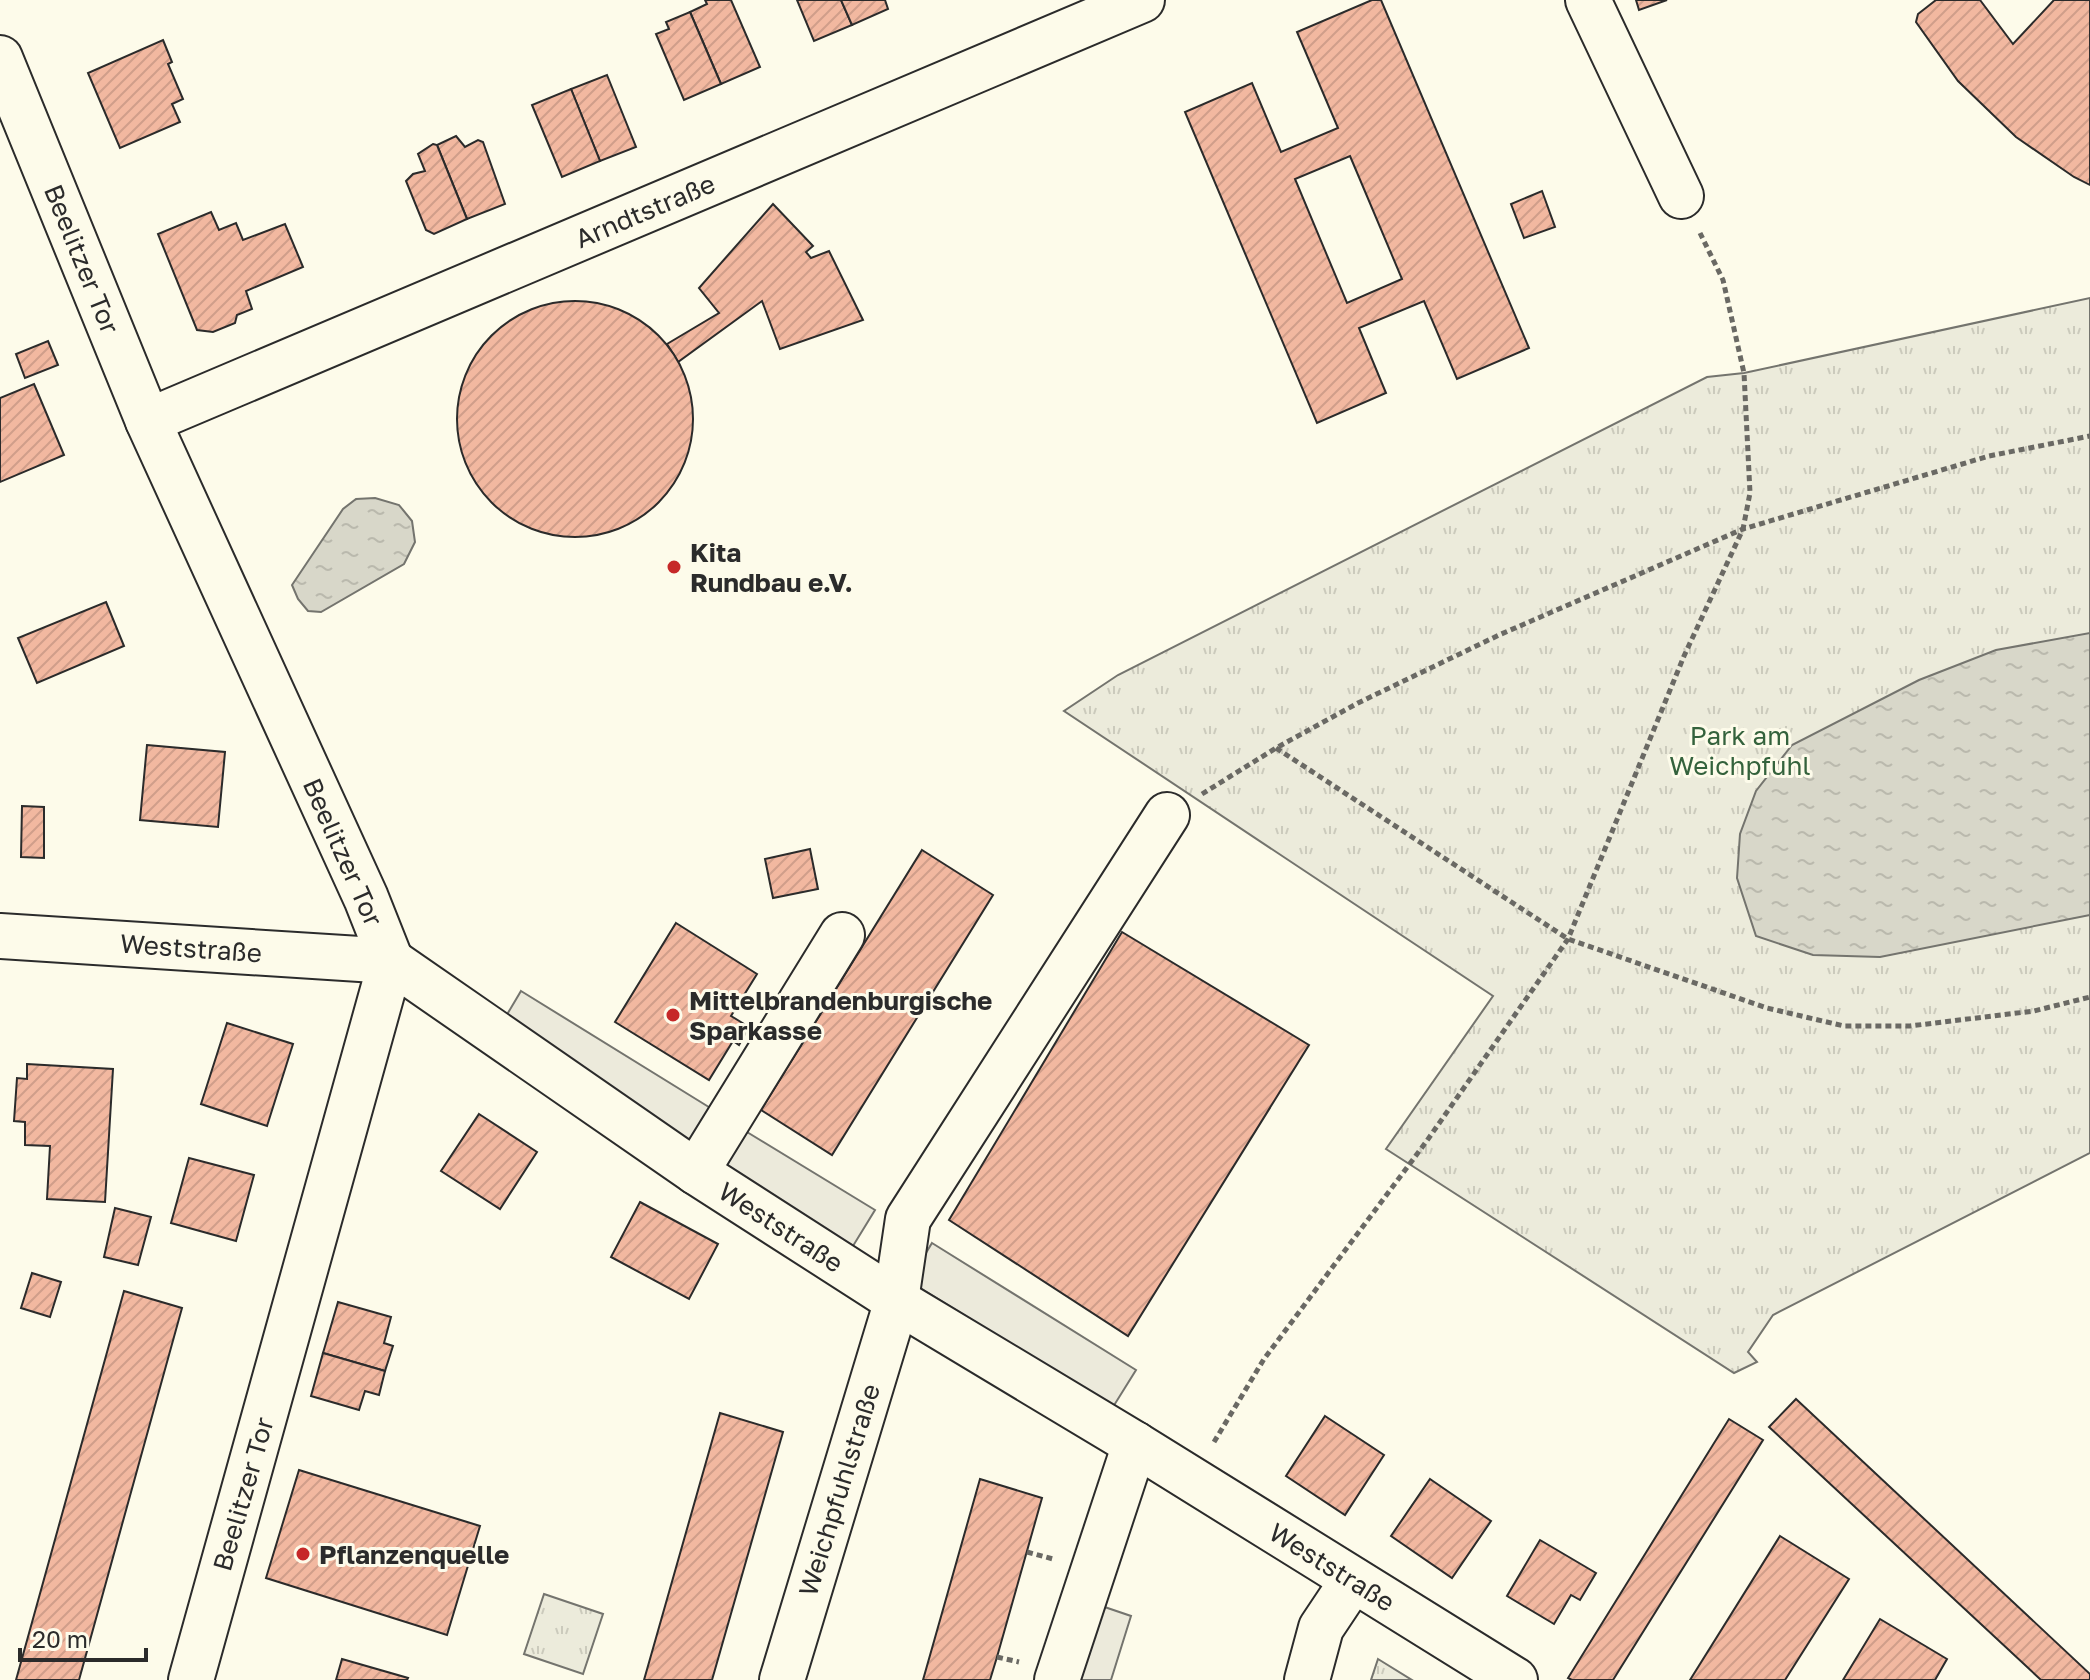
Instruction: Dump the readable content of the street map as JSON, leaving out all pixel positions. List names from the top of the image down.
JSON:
{
  "streets": {
    "street": [
      "Arndtstraße",
      "Beelitzer Tor",
      "Weststraße",
      "Weichpfuhlstraße"
    ]
  },
  "crossings": [
    ["Arndtstraße", "Beelitzer Tor"],
    ["Beelitzer Tor", "Weststraße"],
    ["Weststraße", "Weichpfuhlstraße"]
  ],
  "parks": ["Park am Weichpfuhl"],
  "places": ["Kita Rundbau e.V.", "Mittelbrandenburgische Sparkasse", "Pflanzenquelle"],
  "scale_bar": "20 m"
}
